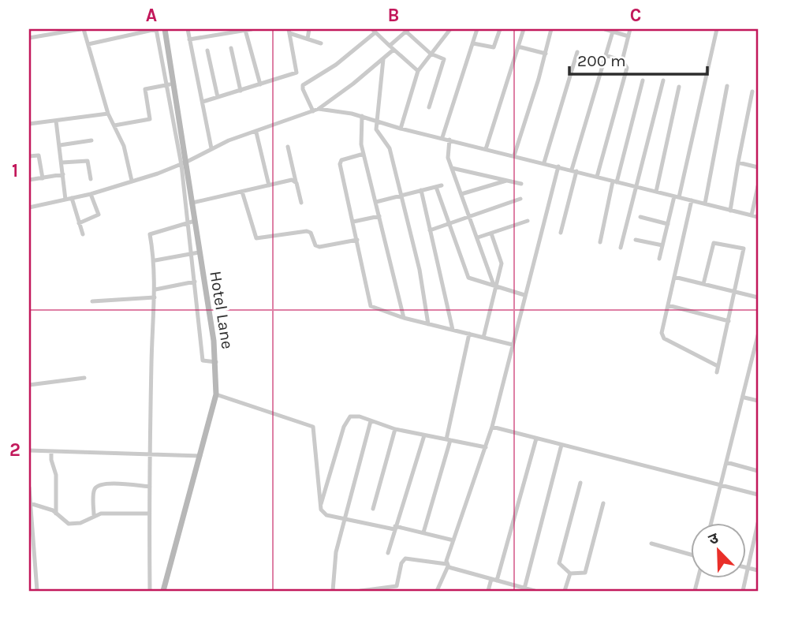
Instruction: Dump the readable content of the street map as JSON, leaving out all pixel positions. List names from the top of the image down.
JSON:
{
  "streets": {
    "street": ["Hotel Lane"]
  },
  "scale_bar": "200 m",
  "north": "top left",
  "grid": {
    "columns": ["A", "B", "C"],
    "rows": ["1", "2"]
  }
}
